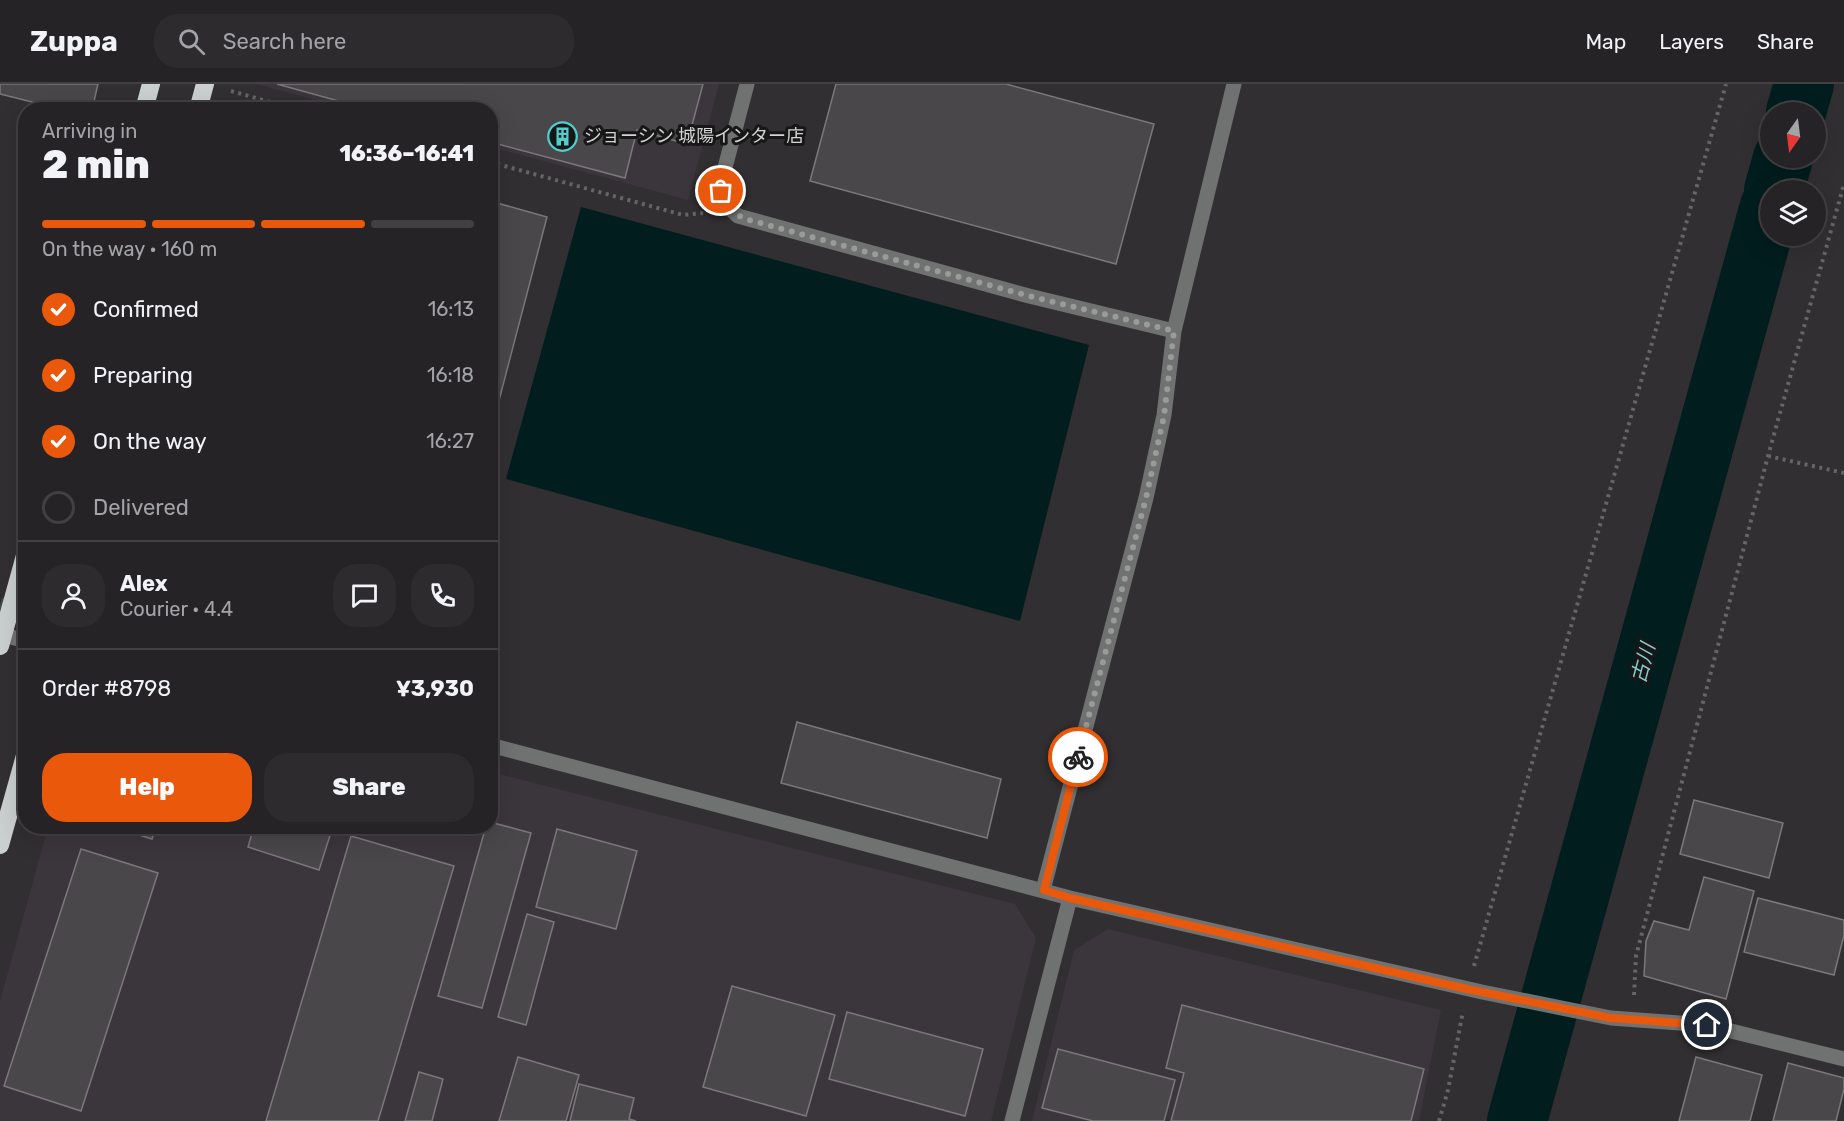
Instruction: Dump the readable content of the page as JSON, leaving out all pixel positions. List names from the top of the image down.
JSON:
{
  "water": ["古川"],
  "places": {
    "building": ["ジョーシン 城陽インター店"]
  },
  "north": "bottom",
  "page": {
    "header": "Zuppa",
    "search": "Search here",
    "nav": ["Map", "Layers", "Share"],
    "heading": ["2 min", "Arriving in", "16:36–16:41"],
    "panel": [
      "Alex",
      "Courier · 4.4",
      "Order #8798",
      "¥3,930"
    ],
    "bar": "On the way · 160 m",
    "list": [
      ["Confirmed", "16:13"],
      ["Preparing", "16:18"],
      ["On the way", "16:27"],
      "Delivered"
    ],
    "buttons": ["Help", "Share"]
  }
}
